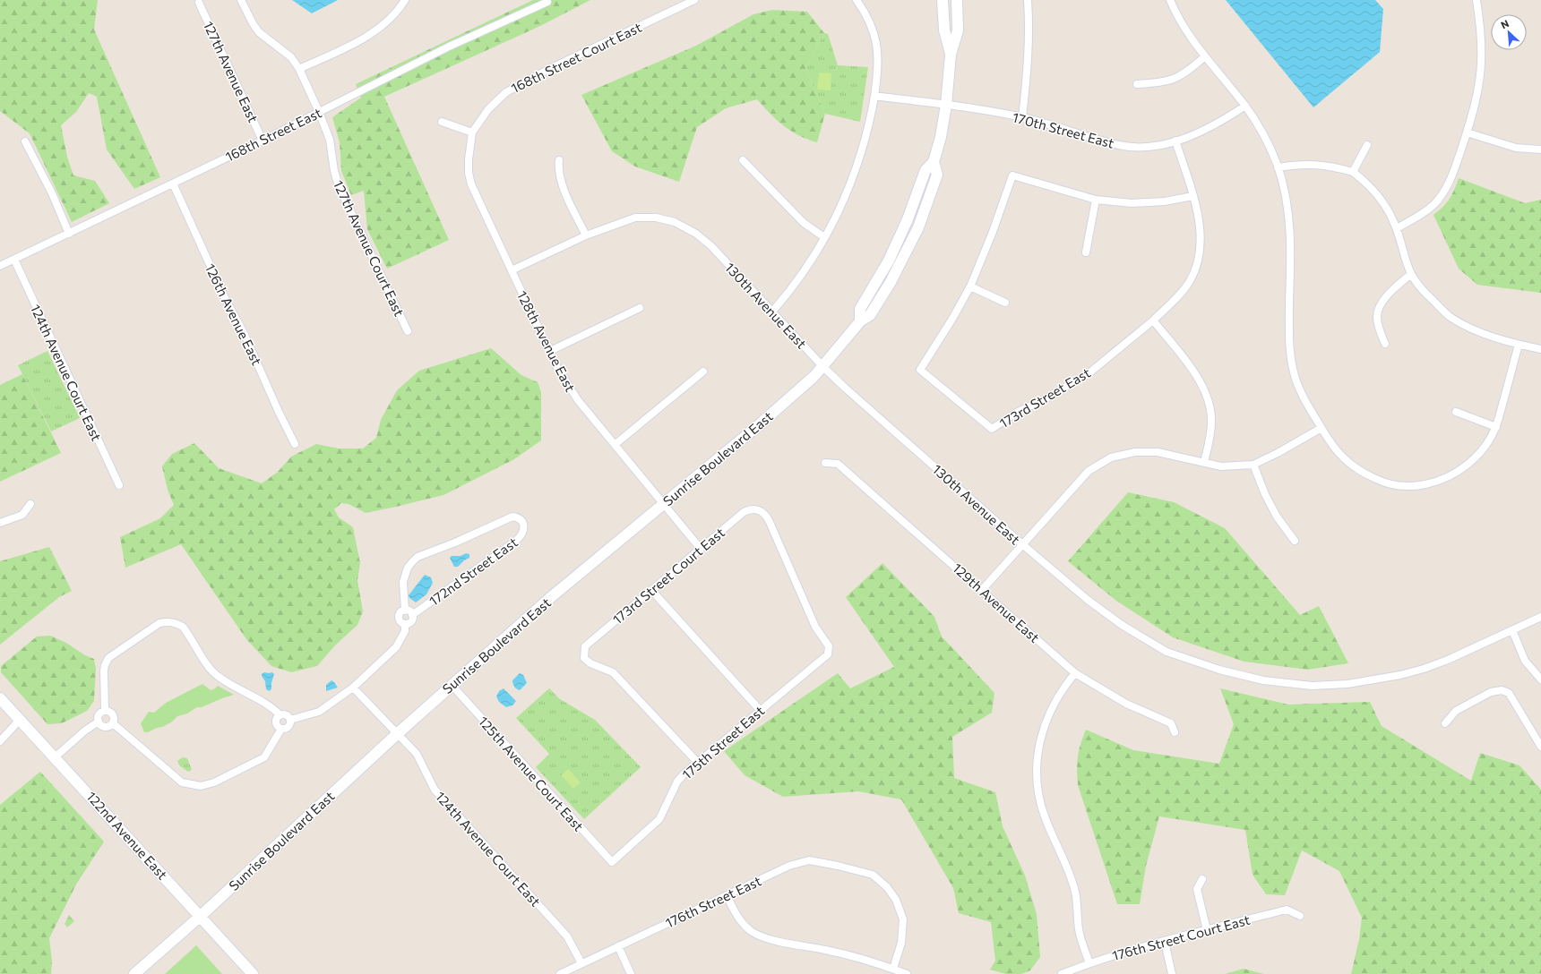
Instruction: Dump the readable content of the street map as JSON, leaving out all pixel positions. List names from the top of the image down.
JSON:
{
  "streets": {
    "street": [
      "168th Street Court East",
      "127th Avenue East",
      "170th Street East",
      "168th Street East",
      "127th Avenue Court East",
      "130th Avenue East",
      "126th Avenue East",
      "128th Avenue East",
      "124th Avenue Court East",
      "173rd Street East",
      "Sunrise Boulevard East",
      "172nd Street East",
      "173rd Street Court East",
      "129th Avenue East",
      "175th Street East",
      "125th Avenue Court East",
      "122nd Avenue East",
      "176th Street East",
      "176th Street Court East"
    ]
  },
  "crossings": [
    ["168th Street Court East", "128th Avenue East"],
    ["127th Avenue East", "168th Street East"],
    ["170th Street East", "Sunrise Boulevard East"],
    ["168th Street East", "127th Avenue Court East"],
    ["168th Street East", "126th Avenue East"],
    ["168th Street East", "124th Avenue Court East"],
    ["130th Avenue East", "128th Avenue East"],
    ["130th Avenue East", "Sunrise Boulevard East"],
    ["128th Avenue East", "Sunrise Boulevard East"],
    ["128th Avenue East", "173rd Street Court East"],
    ["124th Avenue Court East", "Sunrise Boulevard East"],
    ["124th Avenue Court East", "176th Street East"],
    ["Sunrise Boulevard East", "125th Avenue Court East"],
    ["Sunrise Boulevard East", "122nd Avenue East"],
    ["173rd Street Court East", "175th Street East"],
    ["175th Street East", "125th Avenue Court East"]
  ],
  "north": "top left"
}
